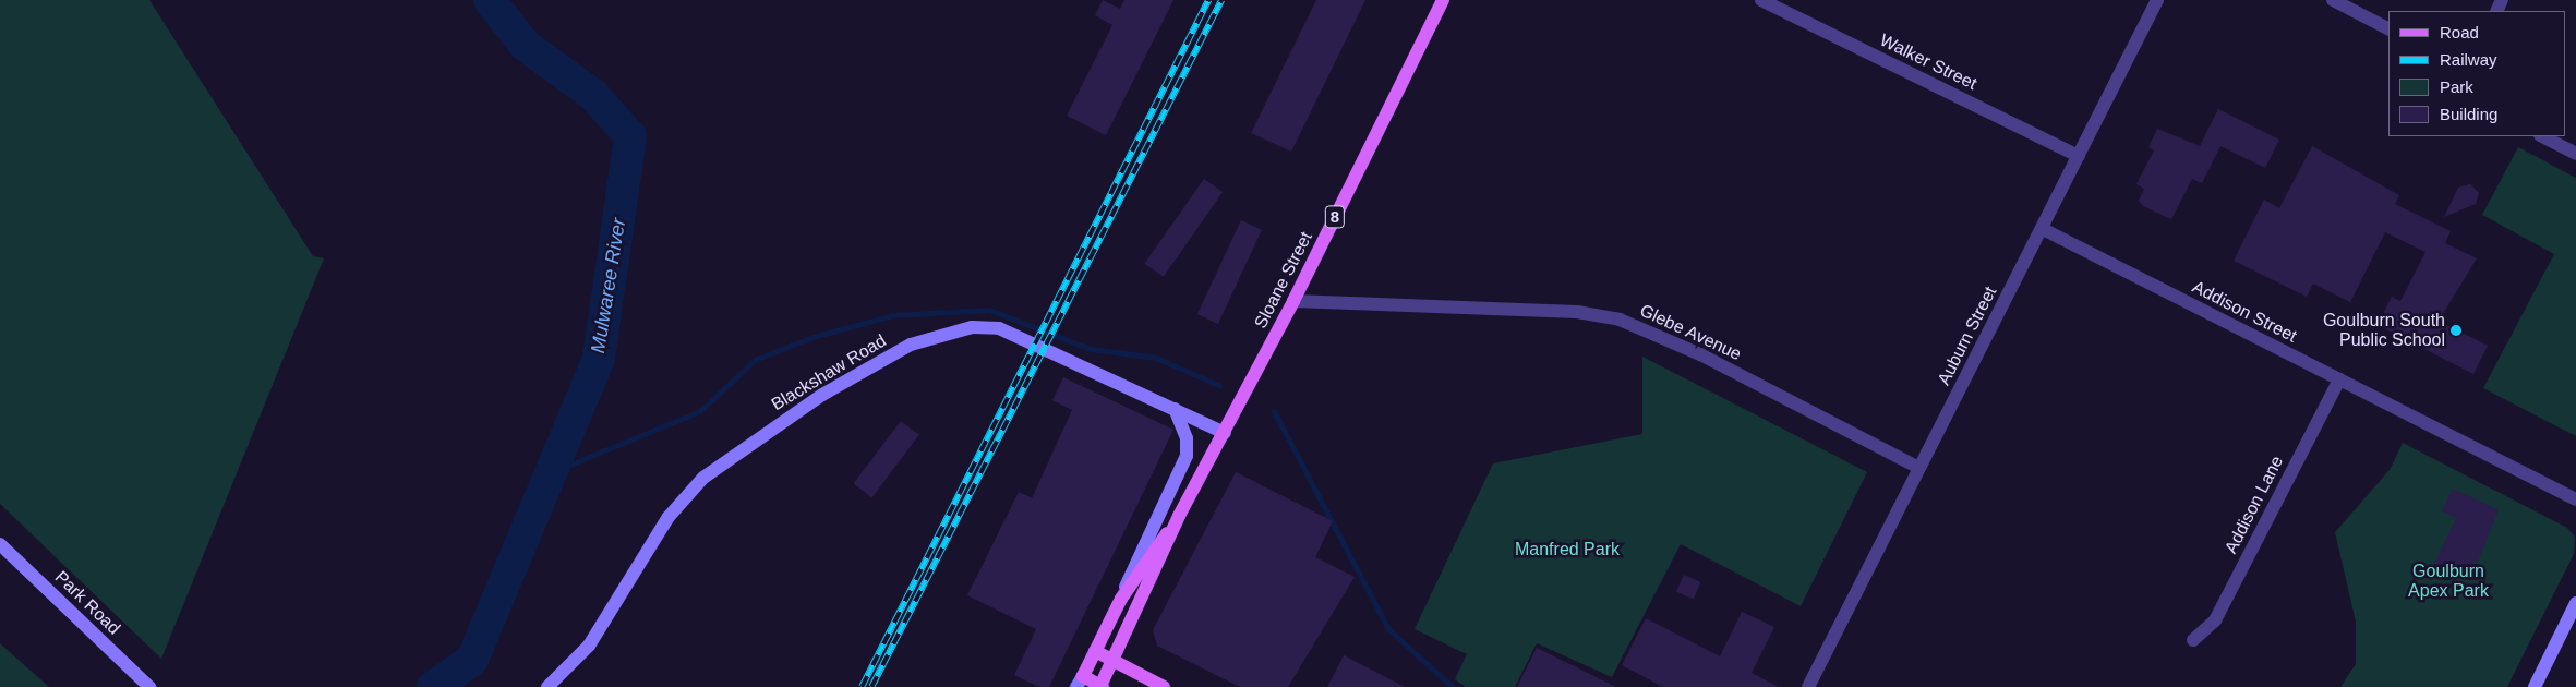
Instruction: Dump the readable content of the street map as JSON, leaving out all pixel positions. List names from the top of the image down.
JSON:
{
  "streets": {
    "main road": ["8", "Sloane Street"],
    "street": [
      "Walker Street",
      "Addison Street",
      "Glebe Avenue",
      "Auburn Street",
      "Blackshaw Road",
      "Addison Lane",
      "Park Road"
    ]
  },
  "crossings": [
    ["Walker Street", "Auburn Street"],
    ["Sloane Street", "Glebe Avenue"],
    ["Sloane Street", "Blackshaw Road"],
    ["Addison Street", "Auburn Street"],
    ["Addison Street", "Addison Lane"],
    ["Glebe Avenue", "Auburn Street"]
  ],
  "water": ["Mulwaree River"],
  "parks": ["Manfred Park", "Goulburn Apex Park"],
  "places": ["Goulburn South Public School"],
  "legend": [
    "Road",
    "Railway",
    "Park",
    "Building"
  ]
}
